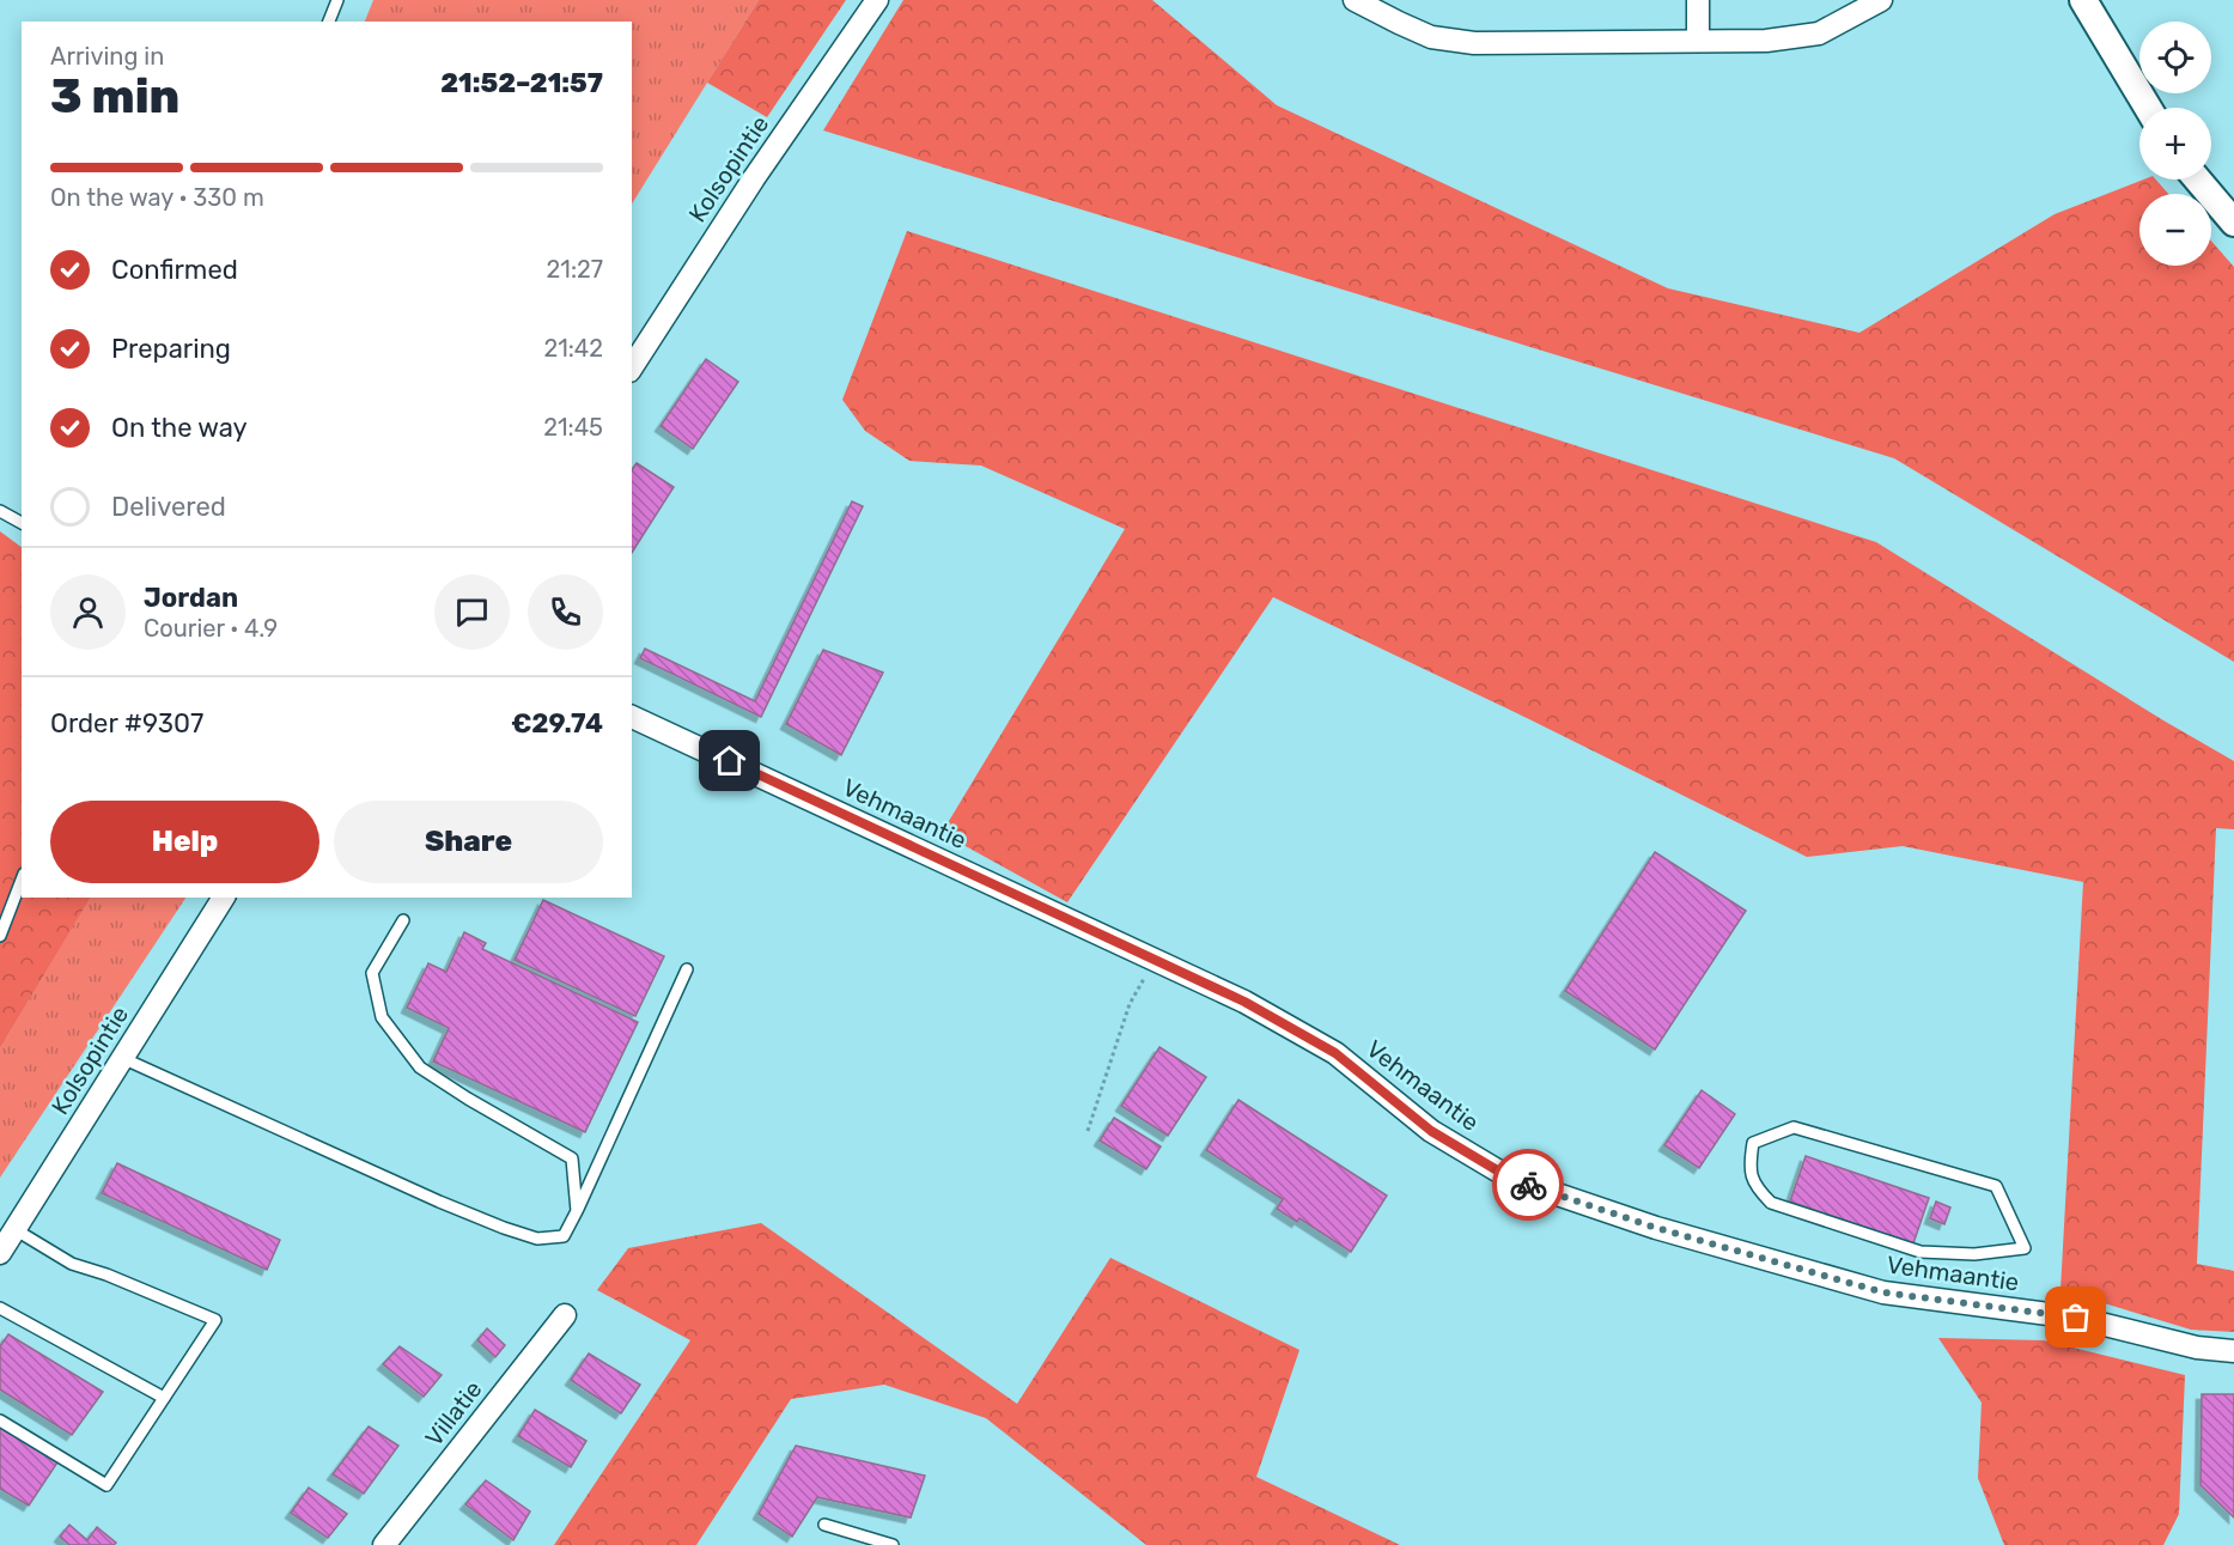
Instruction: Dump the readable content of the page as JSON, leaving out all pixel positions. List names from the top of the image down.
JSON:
{
  "streets": {
    "street": ["Kolsopintie", "Vehmaantie", "Villatie"]
  },
  "page": {
    "map_buttons": ["+", "−"],
    "heading": ["3 min", "Arriving in", "21:52–21:57"],
    "panel": [
      "Jordan",
      "Courier · 4.9",
      "Order #9307",
      "€29.74"
    ],
    "bar": "On the way · 330 m",
    "list": [
      ["Confirmed", "21:27"],
      ["Preparing", "21:42"],
      ["On the way", "21:45"],
      "Delivered"
    ],
    "buttons": ["Help", "Share"]
  }
}
